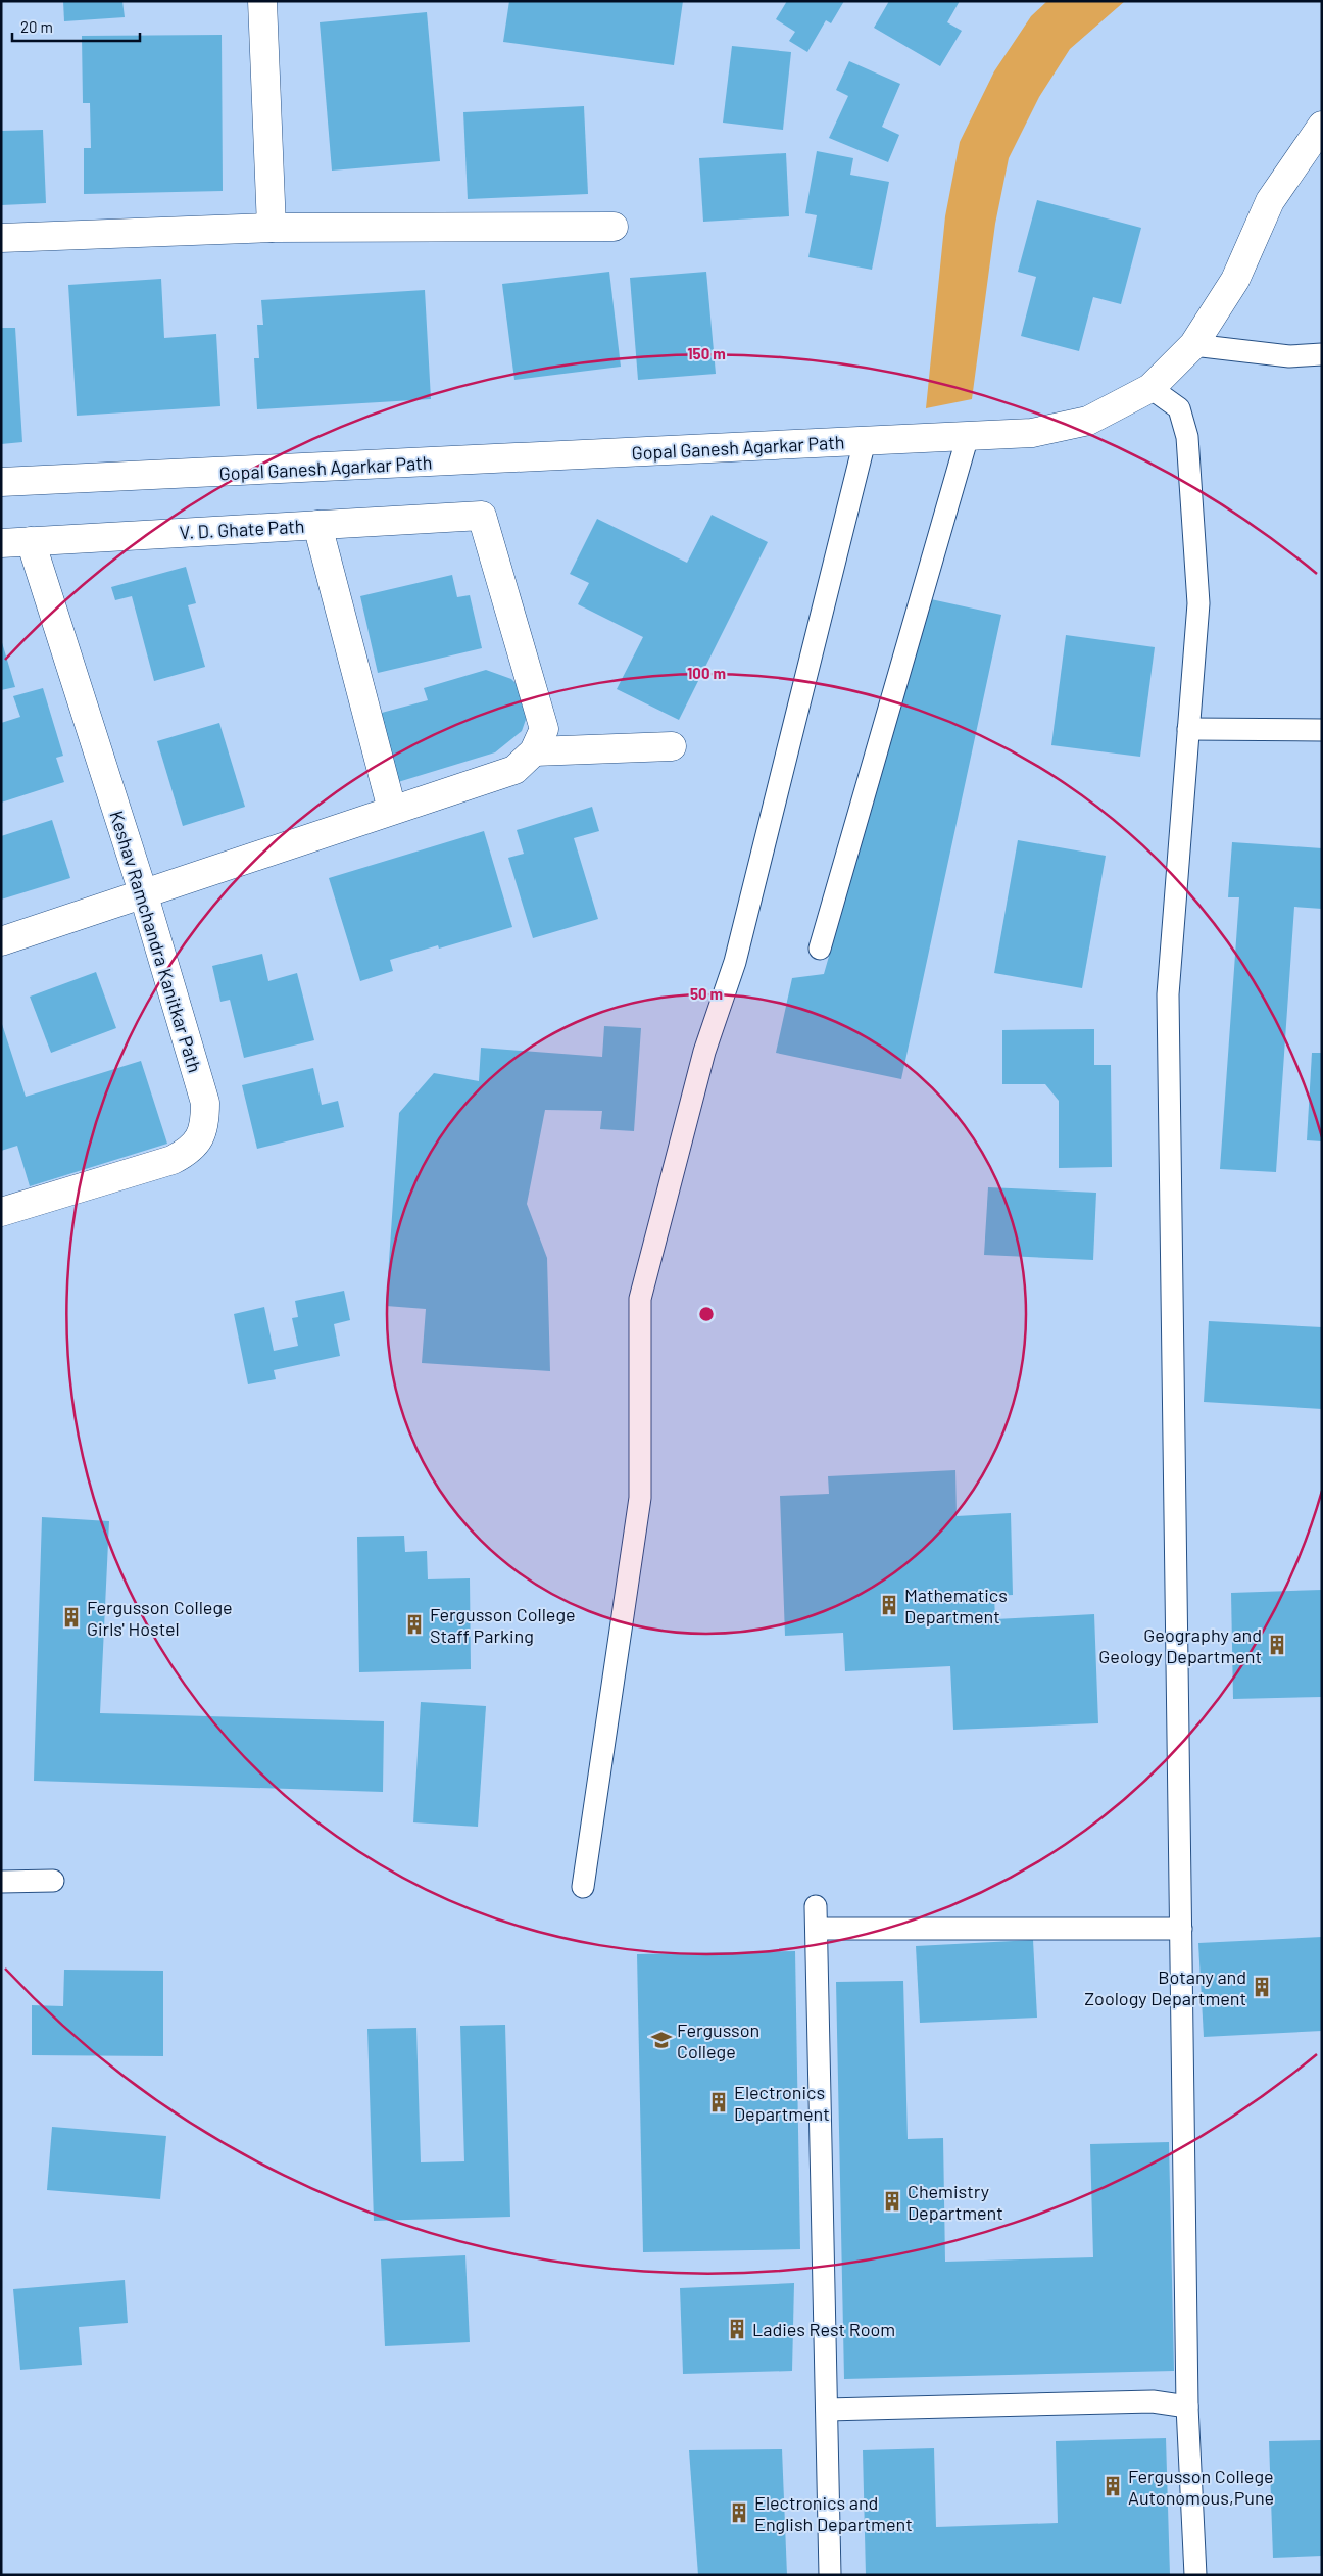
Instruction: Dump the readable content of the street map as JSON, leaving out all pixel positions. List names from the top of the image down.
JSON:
{
  "streets": {
    "street": ["Gopal Ganesh Agarkar Path", "V. D. Ghate Path", "Keshav Ramchandra Kanitkar Path"]
  },
  "crossings": [
    ["V. D. Ghate Path", "Keshav Ramchandra Kanitkar Path"]
  ],
  "places": {
    "building": [
      "Mathematics Department",
      "Fergusson College Girls' Hostel",
      "Fergusson College Staff Parking",
      "Geography and Geology Department",
      "Botany and Zoology Department",
      "Electronics Department",
      "Chemistry Department",
      "Ladies Rest Room",
      "Fergusson College Autonomous,Pune",
      "Electronics and English Department"
    ],
    "school or university": ["Fergusson College"]
  },
  "scale_bar": "20 m",
  "rings": ["150 m", "100 m", "50 m"]
}
